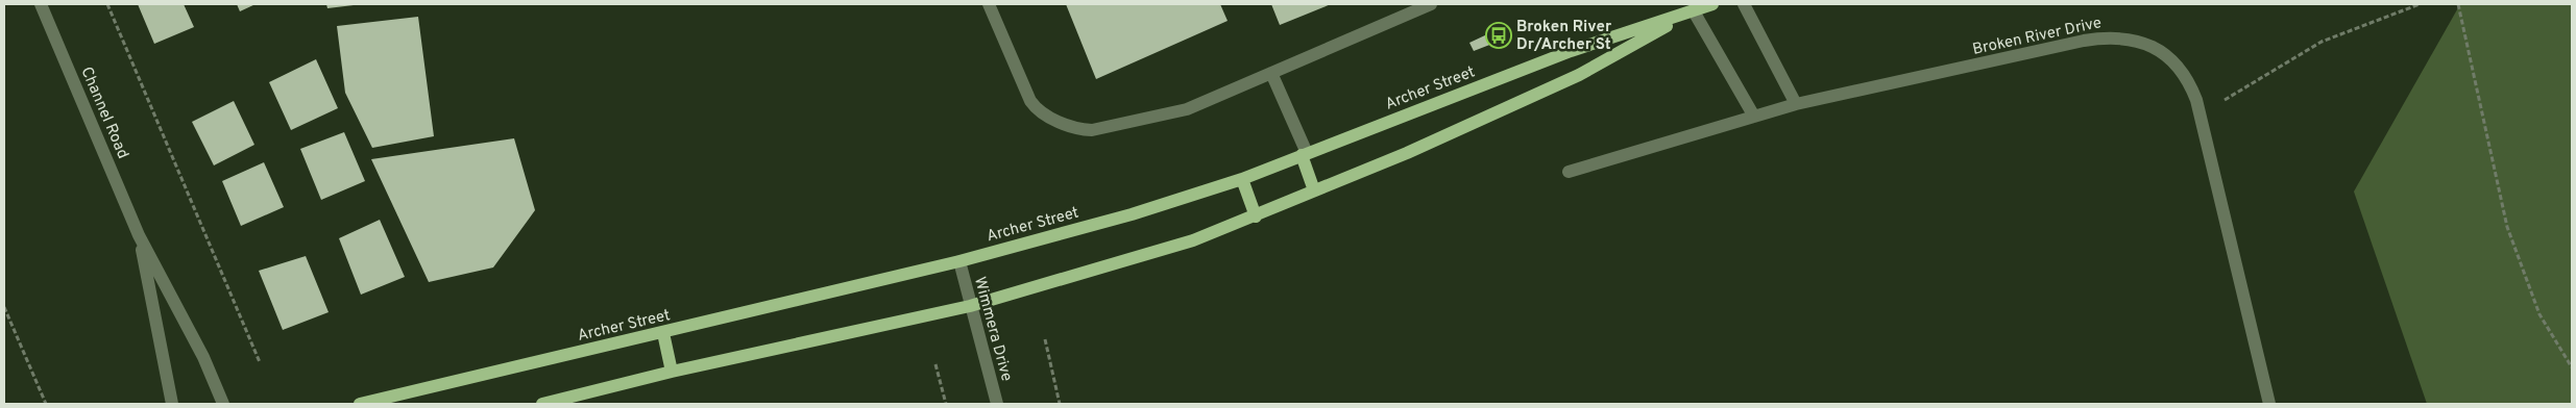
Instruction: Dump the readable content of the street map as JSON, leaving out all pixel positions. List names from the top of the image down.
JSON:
{
  "streets": {
    "main road": ["Archer Street"],
    "street": ["Broken River Drive", "Channel Road", "Wimmera Drive"]
  },
  "crossings": [
    ["Archer Street", "Wimmera Drive"]
  ],
  "places": {
    "bus stop": ["Broken River Dr/Archer St"]
  }
}
